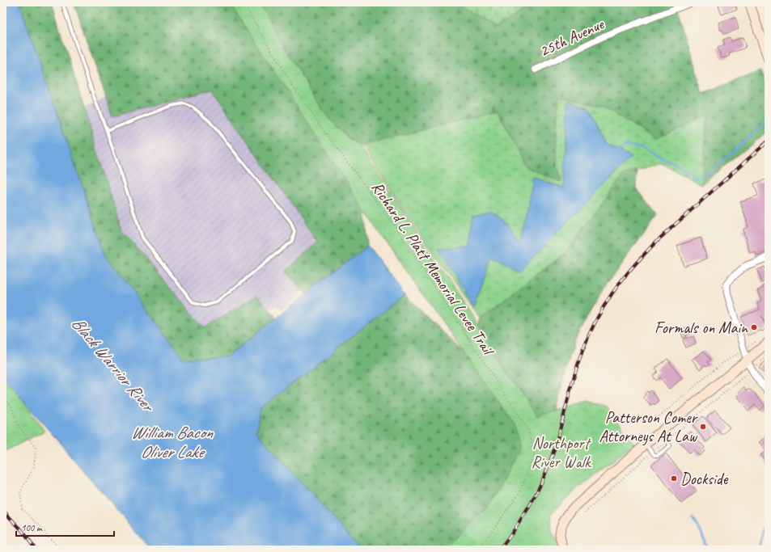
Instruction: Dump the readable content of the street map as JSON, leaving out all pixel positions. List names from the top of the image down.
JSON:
{
  "streets": {
    "street": ["25th Avenue"],
    "path": ["Richard L. Platt Memorial Levee Trail"]
  },
  "water": ["Black Warrior River", "William Bacon Oliver Lake"],
  "parks": ["Northport River Walk"],
  "places": ["Formals on Main", "Patterson Comer Attorneys At Law", "Dockside"],
  "scale_bar": "100 m"
}
